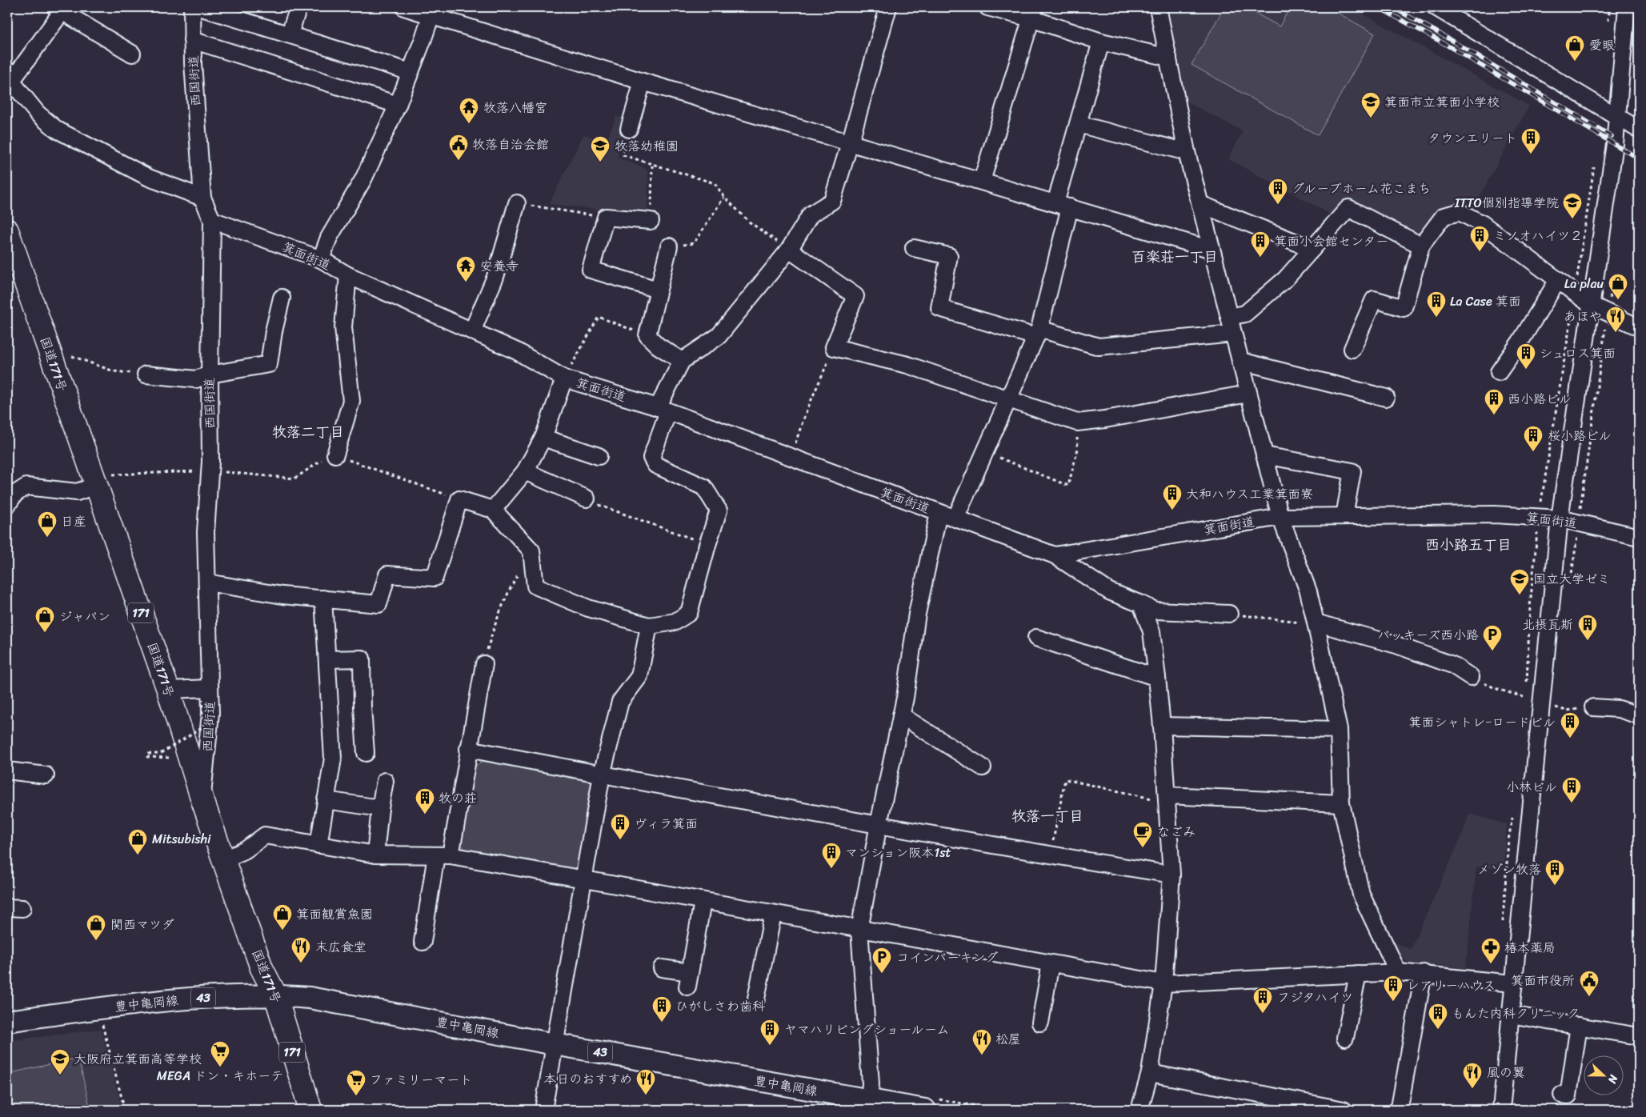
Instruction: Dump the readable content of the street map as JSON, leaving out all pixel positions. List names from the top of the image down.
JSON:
{
  "streets": {
    "highway": ["国道171号", "171"],
    "main road": ["43", "豊中亀岡線"],
    "street": ["西国街道", "箕面街道"]
  },
  "crossings": [
    ["西国街道", "箕面街道"],
    ["西国街道", "国道171号"],
    ["国道171号", "豊中亀岡線"]
  ],
  "districts": [
    "百楽荘一丁目",
    "牧落二丁目",
    "西小路五丁目",
    "牧落一丁目"
  ],
  "places": {
    "shop": [
      "愛眼",
      "La plau",
      "日産",
      "ジャパン",
      "Mitsubishi",
      "箕面観賞魚園",
      "関西マツダ"
    ],
    "school or university": [
      "箕面市立箕面小学校",
      "牧落幼稚園",
      "ITTO個別指導学院",
      "国立大学ゼミ",
      "大阪府立箕面高等学校"
    ],
    "temple": ["牧落八幡宮", "安養寺"],
    "building": [
      "タウンエリート",
      "グループホーム花こまち",
      "ミノオハイツ２",
      "箕面小会館センター",
      "La Case 箕面",
      "シュロス箕面",
      "西小路ビル",
      "桜小路ビル",
      "大和ハウス工業箕面寮",
      "北摂瓦斯",
      "箕面シャトレｰロードビル",
      "小林ビル",
      "牧の荘",
      "ヴィラ箕面",
      "マンション阪本1st",
      "メゾン牧落",
      "レアリーハウス",
      "フジタハイツ",
      "ひがしさわ歯科",
      "もんた内科クリニック",
      "ヤマハリビングショールーム"
    ],
    "public building": ["牧落自治会館", "箕面市役所"],
    "restaurant": [
      "あほや",
      "末広食堂",
      "松屋",
      "風の翼",
      "本日のおすすめ"
    ],
    "parking": ["パッキーズ西小路", "コインパーキング"],
    "cafe": ["なごみ"],
    "pharmacy": ["椿本薬局"],
    "supermarket": ["MEGA ドン・キホーテ", "ファミリーマート"]
  },
  "north": "right"
}
